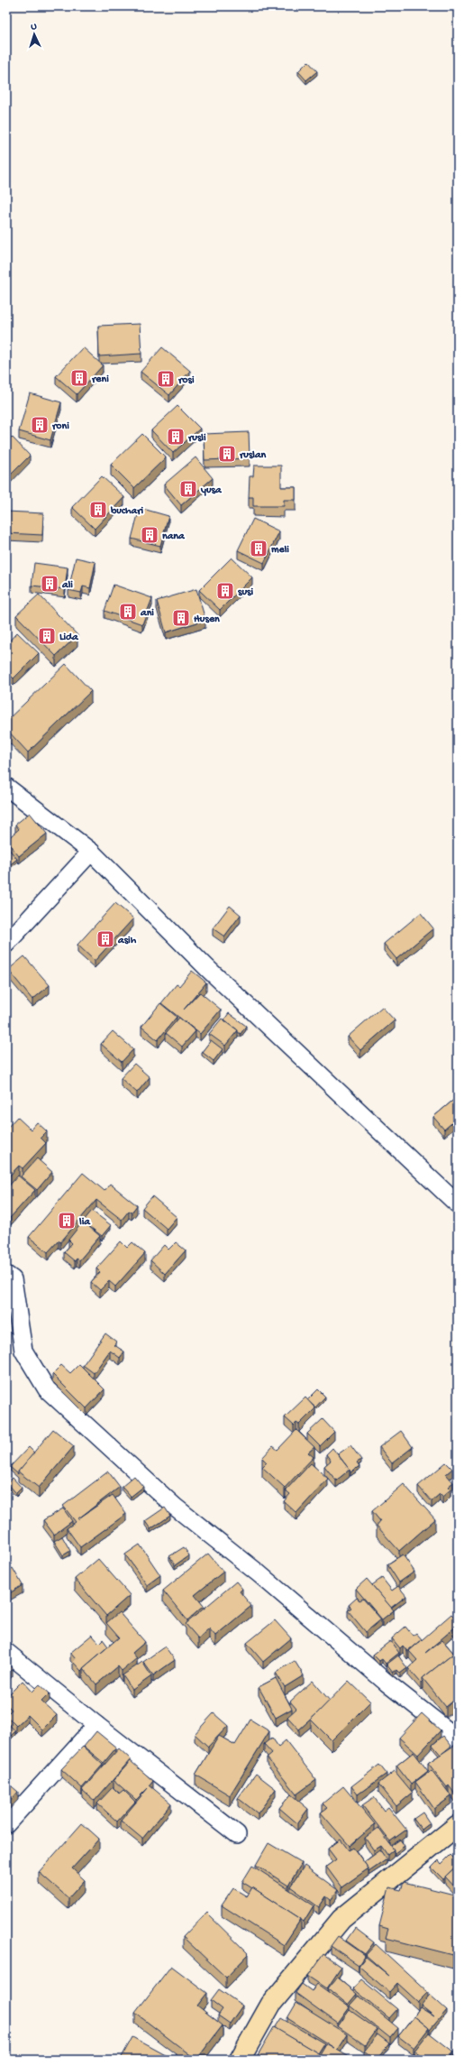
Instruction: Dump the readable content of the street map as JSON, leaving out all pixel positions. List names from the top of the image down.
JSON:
{
  "places": {
    "building": [
      "reni",
      "rosi",
      "roni",
      "rusli",
      "ruslan",
      "yusa",
      "buchari",
      "nana",
      "meli",
      "ali",
      "susi",
      "ani",
      "Husen",
      "Lida",
      "asih",
      "lia"
    ]
  },
  "north": "top"
}
